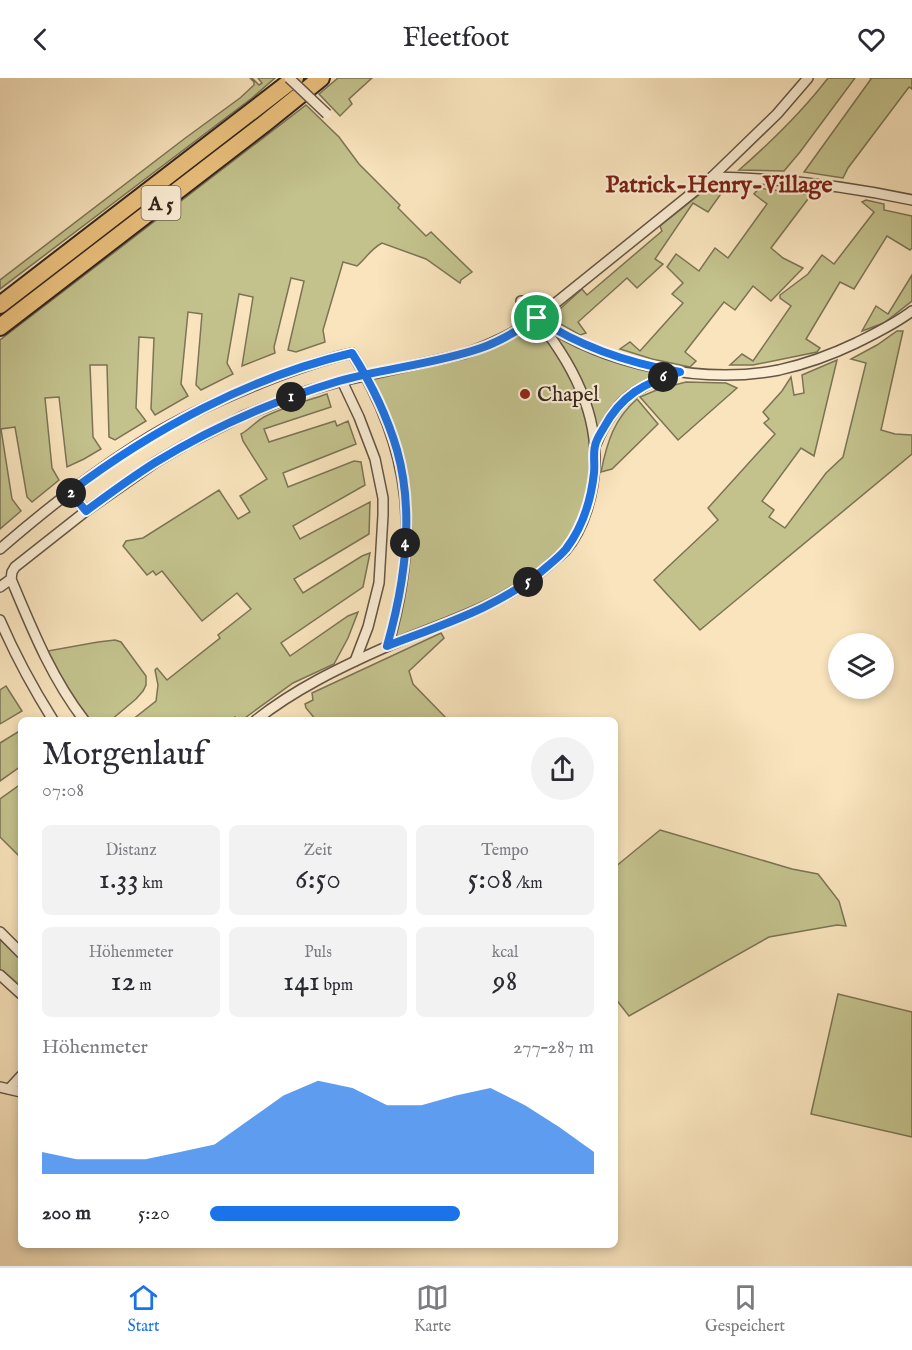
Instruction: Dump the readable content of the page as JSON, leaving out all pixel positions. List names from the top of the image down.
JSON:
{
  "streets": {
    "highway": ["A 5"]
  },
  "districts": ["Patrick-Henry-Village"],
  "places": ["Chapel"],
  "page": {
    "header": "Fleetfoot",
    "pins": [
      "6",
      "1",
      "2",
      "4",
      "5"
    ],
    "heading": ["Morgenlauf", "07:08"],
    "stats": [
      ["Distanz", "1.33 km"],
      ["Zeit", "6:50"],
      ["Tempo", "5:08 /km"],
      ["Höhenmeter", "12 m"],
      ["Puls", "141 bpm"],
      ["kcal", "98"]
    ],
    "chart": ["Höhenmeter", "277–287 m"],
    "list": [
      {
        "name": "200 m",
        "note": "5:20"
      }
    ],
    "tabs": ["Start", "Karte", "Gespeichert"]
  }
}
